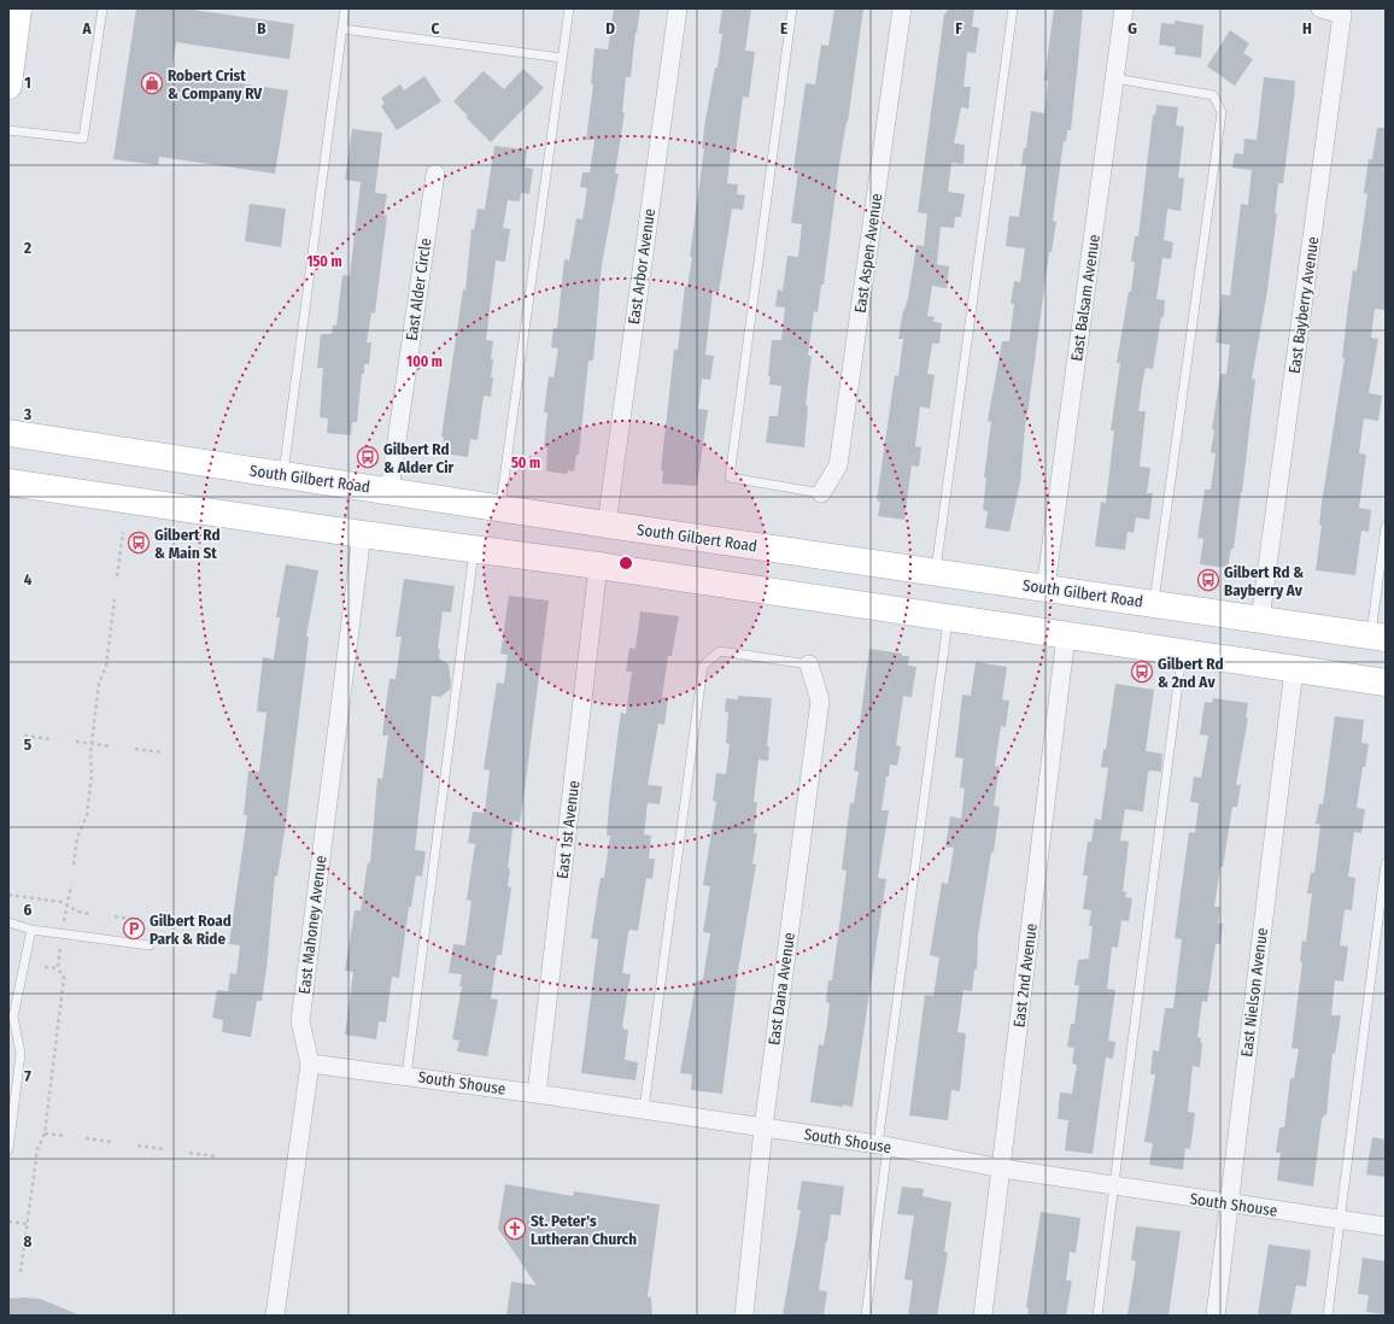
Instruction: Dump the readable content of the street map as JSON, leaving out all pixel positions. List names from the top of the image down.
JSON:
{
  "streets": {
    "main road": ["South Gilbert Road"],
    "street": [
      "East Aspen Avenue",
      "East Arbor Avenue",
      "East Alder Circle",
      "East Balsam Avenue",
      "East Bayberry Avenue",
      "East 1st Avenue",
      "East Mahoney Avenue",
      "East 2nd Avenue",
      "East Dana Avenue",
      "East Nielson Avenue",
      "South Shouse"
    ]
  },
  "crossings": [
    ["East Arbor Avenue", "South Gilbert Road"],
    ["East Alder Circle", "South Gilbert Road"],
    ["East Balsam Avenue", "South Gilbert Road"],
    ["East Bayberry Avenue", "South Gilbert Road"],
    ["East 1st Avenue", "South Shouse"],
    ["East Mahoney Avenue", "South Shouse"],
    ["East 2nd Avenue", "South Shouse"],
    ["East Dana Avenue", "South Shouse"],
    ["East Nielson Avenue", "South Shouse"]
  ],
  "places": {
    "shop": ["Robert Crist & Company RV"],
    "bus stop": [
      "Gilbert Rd & Alder Cir",
      "Gilbert Rd & Main St",
      "Gilbert Rd & Bayberry Av",
      "Gilbert Rd & 2nd Av"
    ],
    "parking": ["Gilbert Road Park & Ride"],
    "church": ["St. Peter's Lutheran Church"]
  },
  "grid": {
    "columns": [
      "A",
      "B",
      "C",
      "D",
      "E",
      "F",
      "G",
      "H"
    ],
    "rows": [
      "1",
      "2",
      "3",
      "4",
      "5",
      "6",
      "7",
      "8"
    ]
  },
  "rings": ["150 m", "100 m", "50 m"]
}
